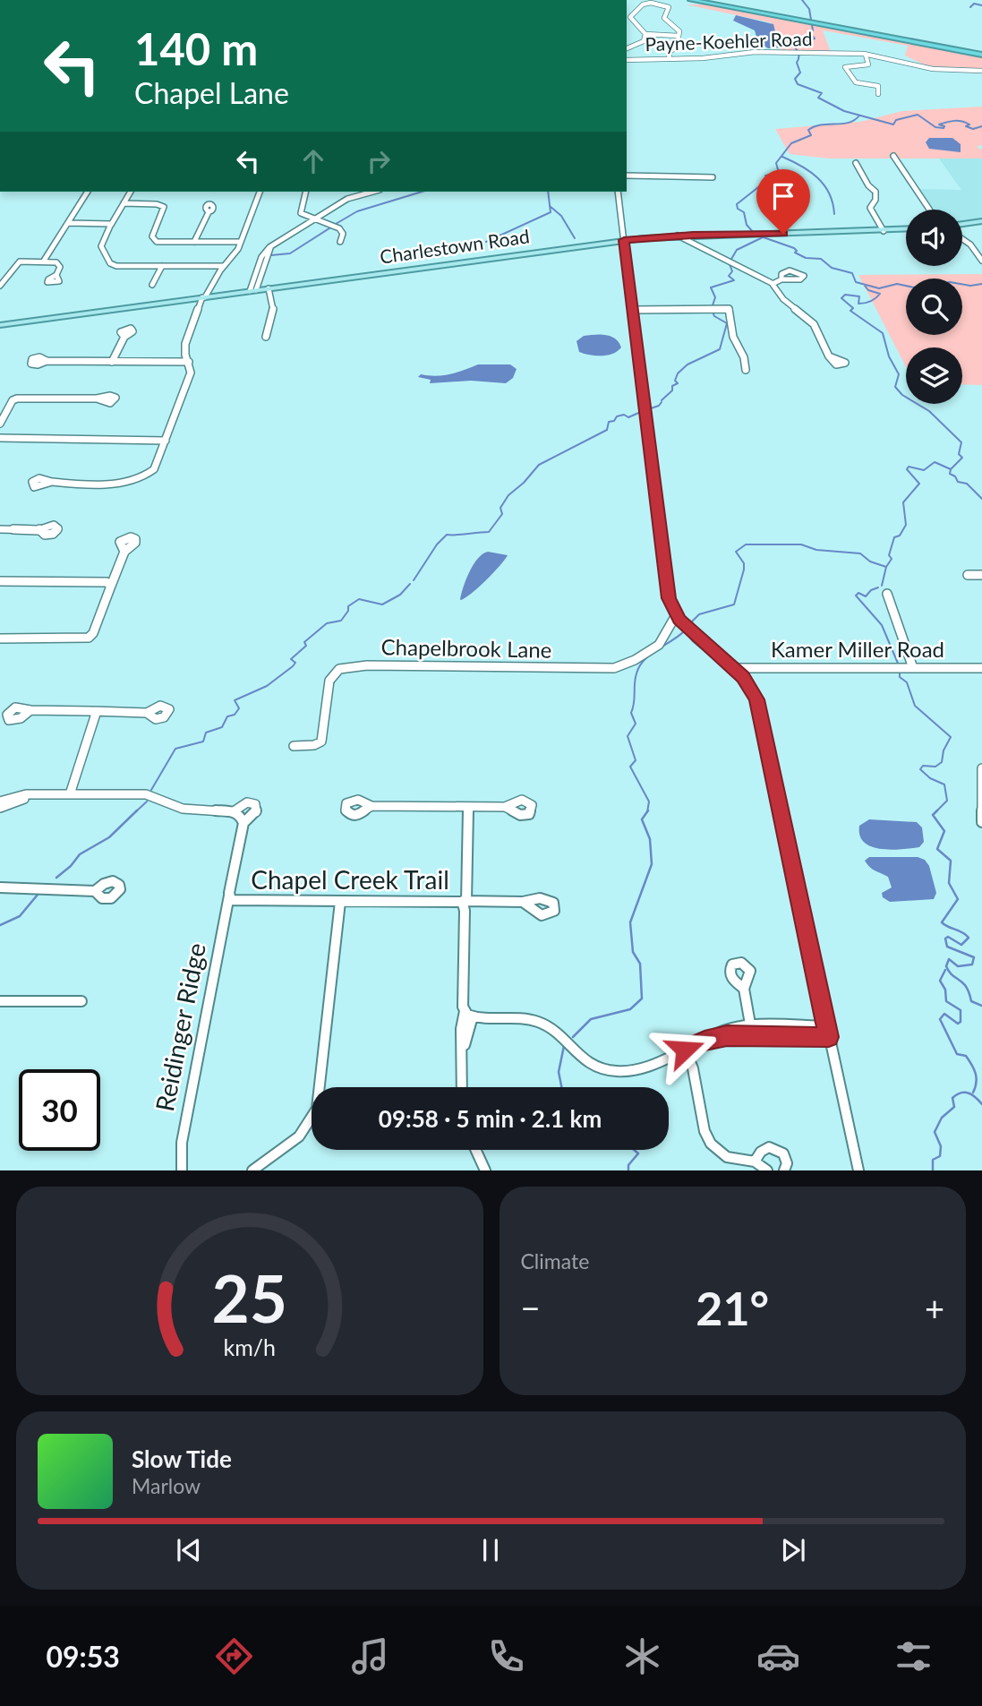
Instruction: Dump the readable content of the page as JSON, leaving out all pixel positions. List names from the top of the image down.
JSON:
{
  "streets": {
    "main road": ["Charlestown Road"],
    "street": [
      "Payne-Koehler Road",
      "Chapelbrook Lane",
      "Kamer Miller Road",
      "Chapel Creek Trail",
      "Reidinger Ridge"
    ]
  },
  "crossings": [
    ["Chapel Creek Trail", "Reidinger Ridge"]
  ],
  "page": {
    "turn": ["140 m", "Chapel Lane"],
    "limit": "30",
    "trip": "09:58 · 5 min · 2.1 km",
    "tile": "Climate",
    "heat": ["−", "21°", "+"],
    "song": ["Slow Tide", "Marlow"],
    "tabs": "09:53",
    "gauge": ["25", "km/h"]
  }
}
